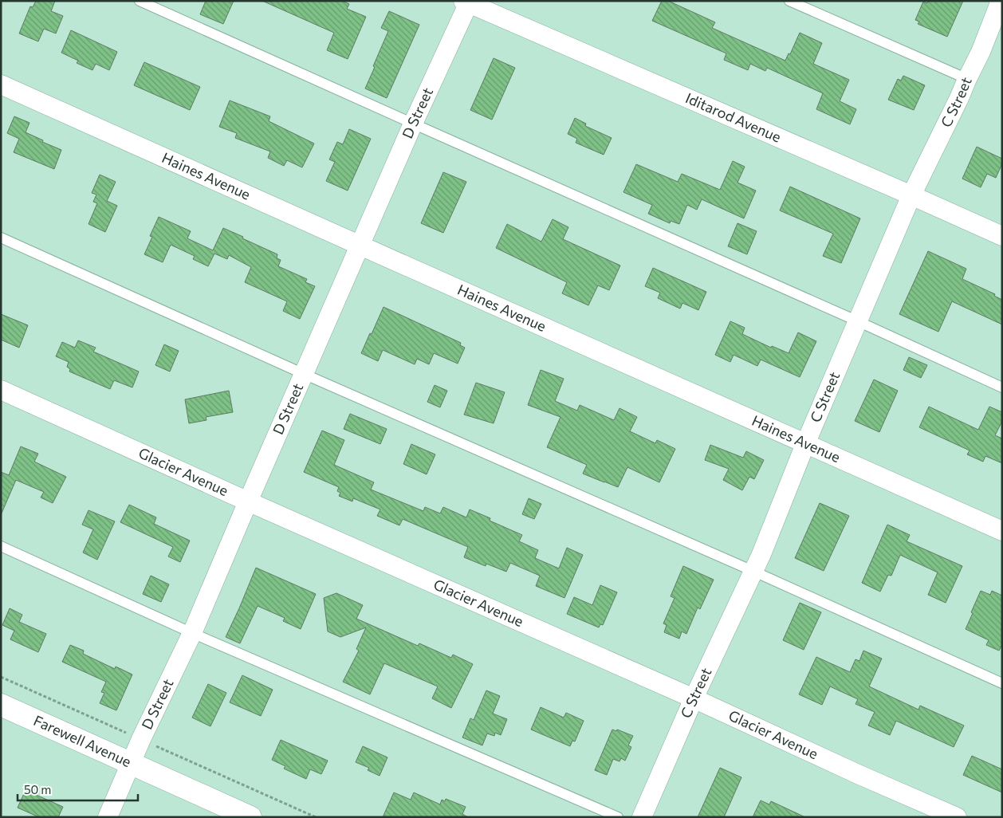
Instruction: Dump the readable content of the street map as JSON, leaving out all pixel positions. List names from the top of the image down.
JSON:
{
  "streets": {
    "street": [
      "C Street",
      "D Street",
      "Iditarod Avenue",
      "Haines Avenue",
      "Glacier Avenue",
      "Farewell Avenue"
    ]
  },
  "crossings": [
    ["C Street", "Iditarod Avenue"],
    ["C Street", "Haines Avenue"],
    ["C Street", "Glacier Avenue"],
    ["D Street", "Iditarod Avenue"],
    ["D Street", "Haines Avenue"],
    ["D Street", "Glacier Avenue"],
    ["D Street", "Farewell Avenue"]
  ],
  "scale_bar": "50 m"
}
